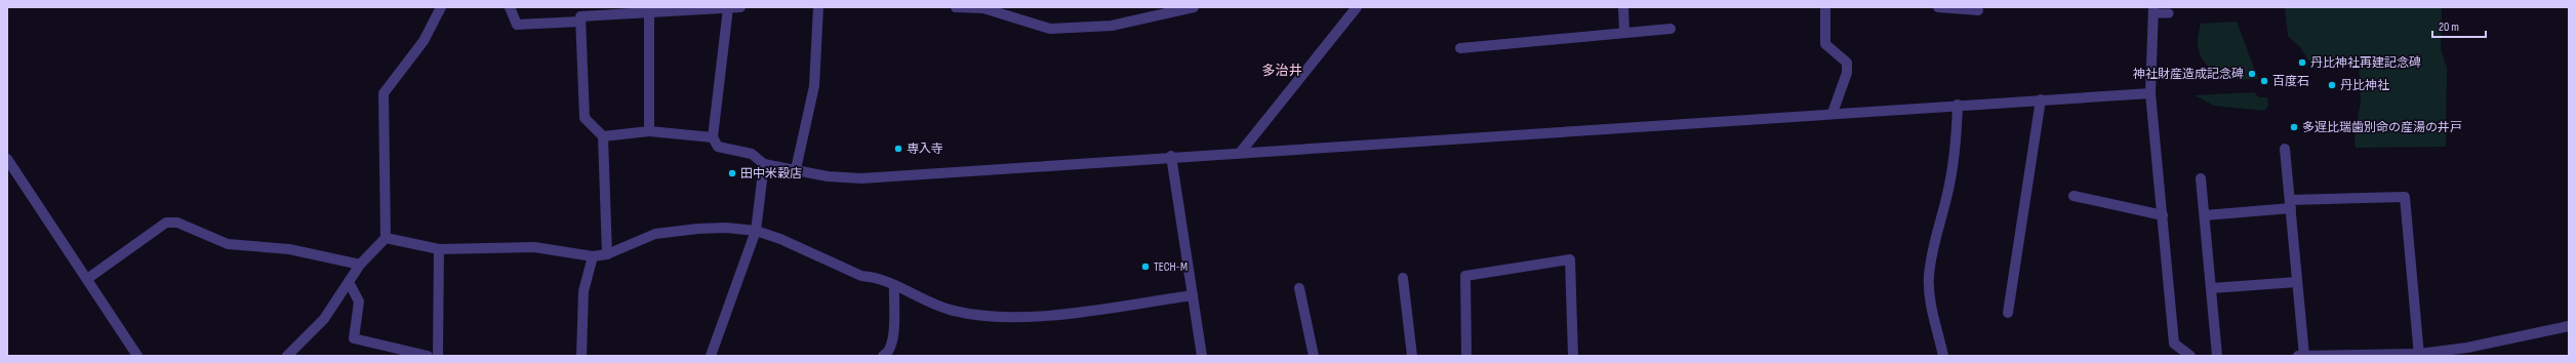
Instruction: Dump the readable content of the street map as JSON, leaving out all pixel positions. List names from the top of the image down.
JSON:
{
  "districts": ["多治井"],
  "places": [
    "丹比神社再建記念碑",
    "神社財産造成記念碑",
    "百度石",
    "丹比神社",
    "多遅比瑞歯別命の産湯の井戸",
    "専入寺",
    "田中米穀店",
    "TECH-M"
  ],
  "scale_bar": "20 m"
}
